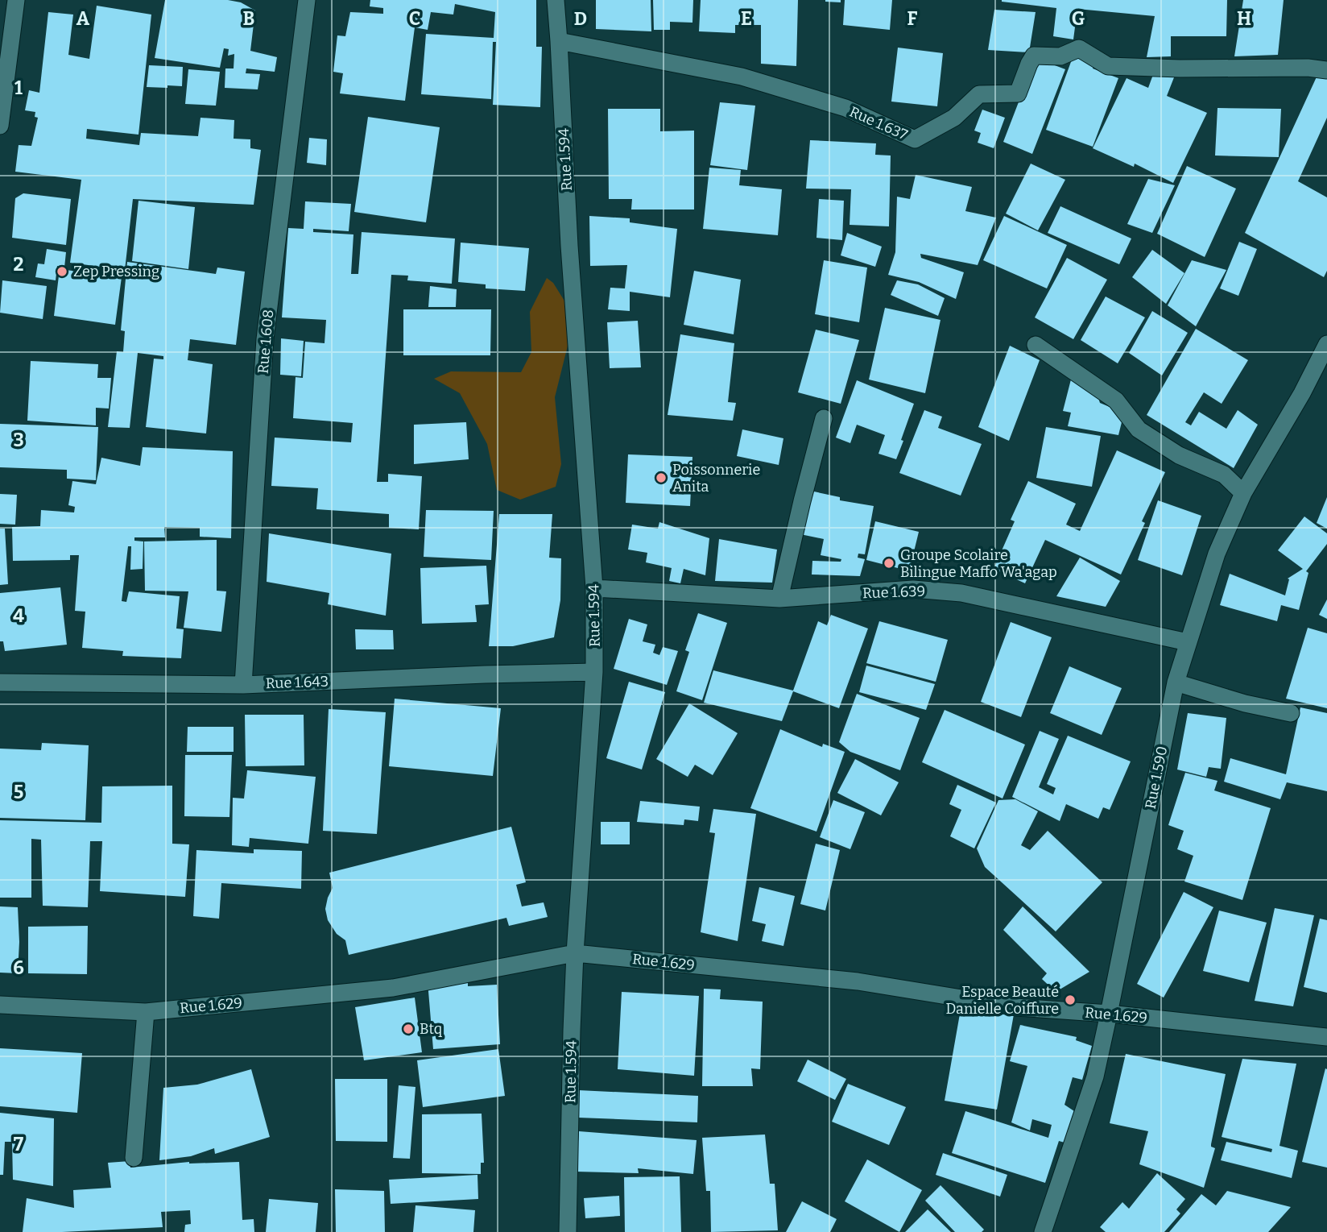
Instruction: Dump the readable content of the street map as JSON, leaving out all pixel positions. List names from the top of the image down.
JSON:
{
  "streets": {
    "street": [
      "Rue 1.637",
      "Rue 1.594",
      "Rue 1.608",
      "Rue 1.639",
      "Rue 1.643",
      "Rue 1.590",
      "Rue 1.629"
    ]
  },
  "crossings": [
    ["Rue 1.637", "Rue 1.594"],
    ["Rue 1.594", "Rue 1.639"],
    ["Rue 1.594", "Rue 1.643"],
    ["Rue 1.594", "Rue 1.629"],
    ["Rue 1.608", "Rue 1.643"],
    ["Rue 1.639", "Rue 1.590"],
    ["Rue 1.590", "Rue 1.629"]
  ],
  "places": [
    "Zep Pressing",
    "Poissonnerie Anita",
    "Groupe Scolaire Bilingue Maffo Wa'agap",
    "Espace Beauté Danielle Coiffure",
    "Btq"
  ],
  "grid": {
    "columns": [
      "A",
      "B",
      "C",
      "D",
      "E",
      "F",
      "G",
      "H"
    ],
    "rows": [
      "1",
      "2",
      "3",
      "4",
      "5",
      "6",
      "7"
    ]
  }
}
